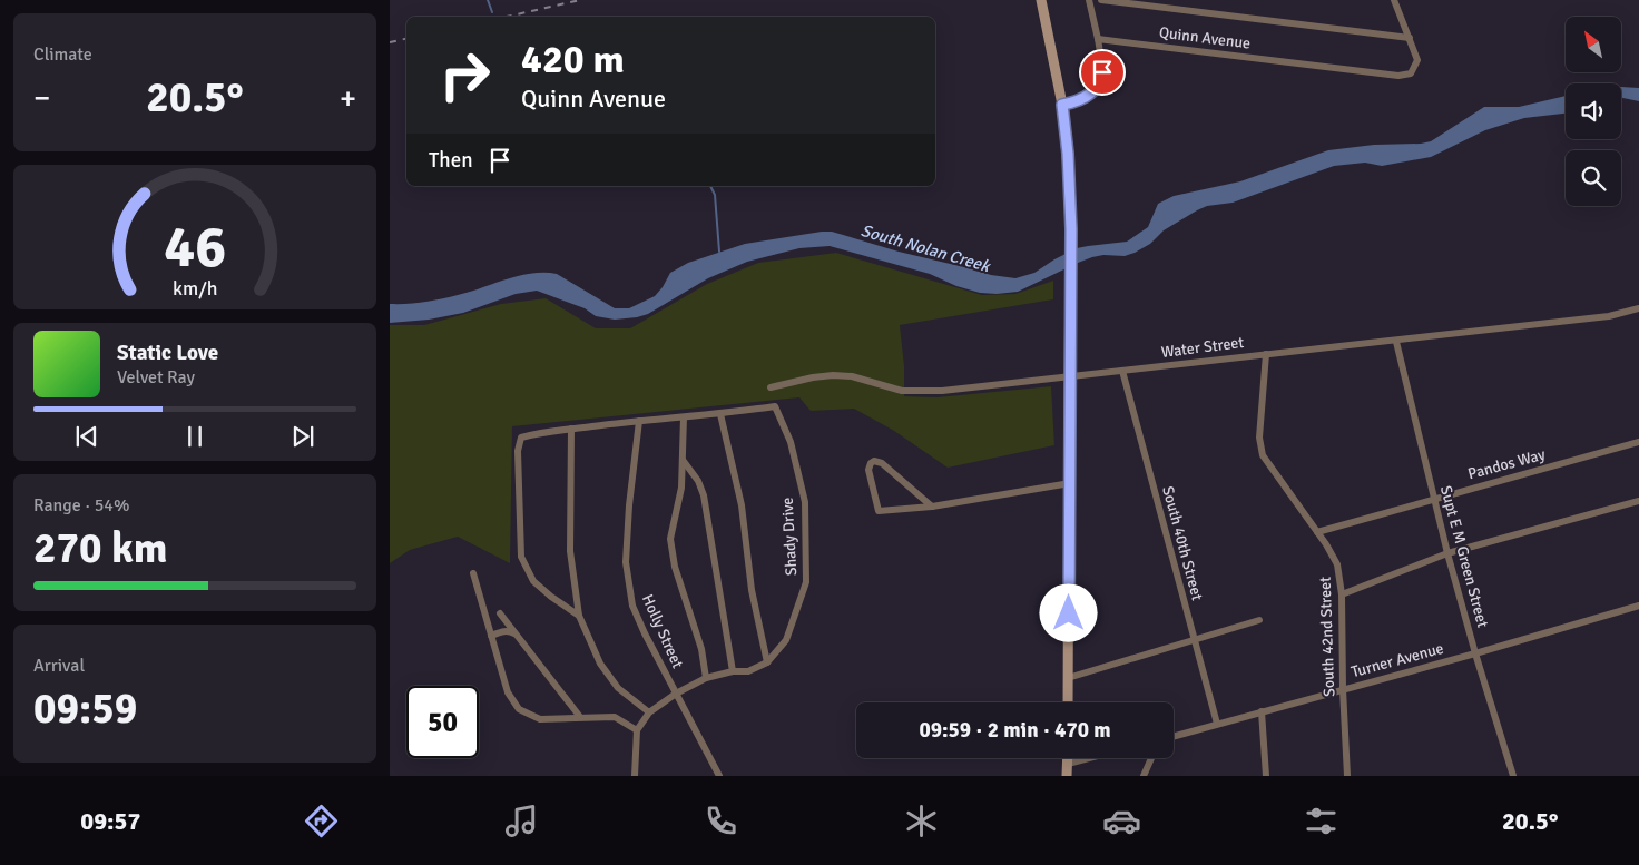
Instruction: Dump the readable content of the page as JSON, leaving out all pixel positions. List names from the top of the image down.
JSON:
{
  "streets": {
    "street": [
      "Quinn Avenue",
      "Water Street",
      "Pandos Way",
      "Shady Drive",
      "South 40th Street",
      "Supt E M Green Street",
      "Holly Street",
      "South 42nd Street",
      "Turner Avenue"
    ]
  },
  "crossings": [
    ["Water Street", "South 40th Street"],
    ["Water Street", "Supt E M Green Street"],
    ["Water Street", "South 42nd Street"],
    ["Pandos Way", "Supt E M Green Street"],
    ["Pandos Way", "South 42nd Street"],
    ["South 40th Street", "Turner Avenue"],
    ["Supt E M Green Street", "Turner Avenue"],
    ["South 42nd Street", "Turner Avenue"]
  ],
  "water": ["South Nolan Creek"],
  "north": "top left",
  "page": {
    "tile": [
      "Climate",
      ["Range · 54%", "270 km"],
      ["Arrival", "09:59"]
    ],
    "turn": ["420 m", "Quinn Avenue"],
    "heat": ["−", "20.5°", "+"],
    "then": "Then",
    "song": ["Static Love", "Velvet Ray"],
    "limit": "50",
    "trip": "09:59 · 2 min · 470 m",
    "tabs": ["09:57", "20.5°"],
    "gauge": ["46", "km/h"]
  }
}
